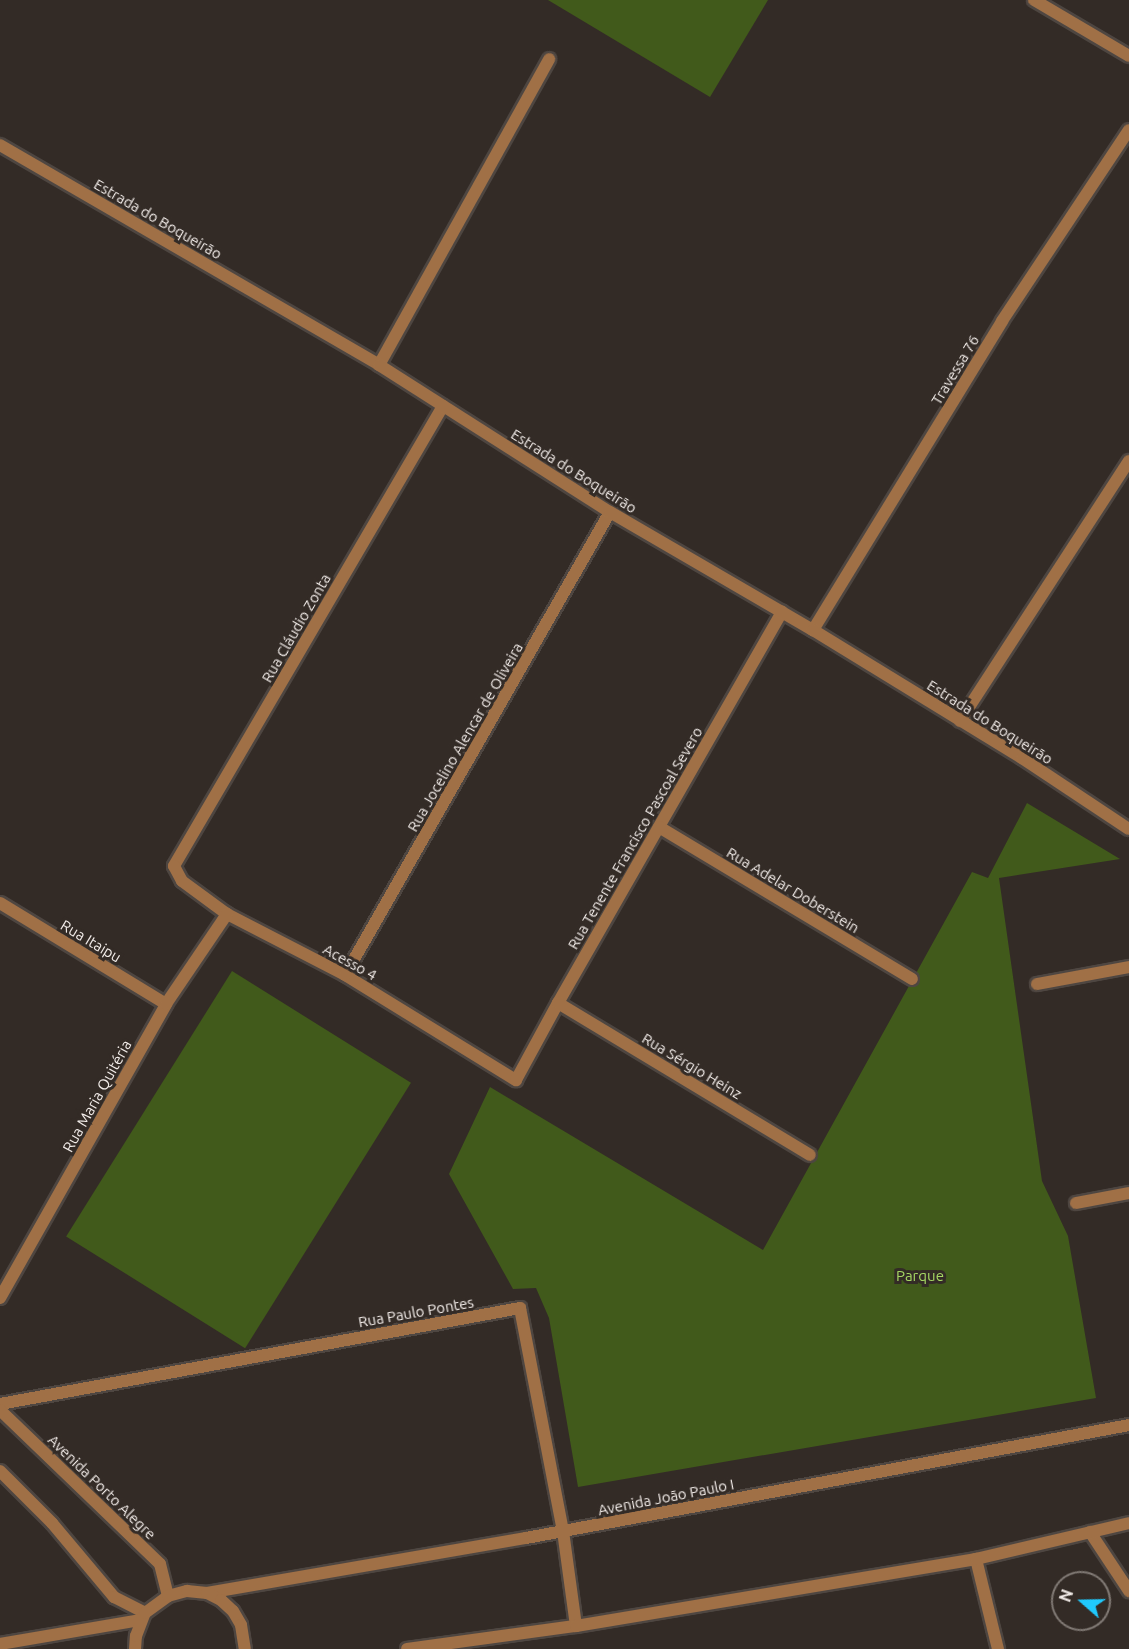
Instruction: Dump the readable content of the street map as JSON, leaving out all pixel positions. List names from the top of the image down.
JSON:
{
  "streets": {
    "street": [
      "Estrada do Boqueirão",
      "Travessa 76",
      "Rua Cláudio Zonta",
      "Rua Jocelino Alencar de Oliveira",
      "Rua Tenente Francisco Pascoal Severo",
      "Rua Adelar Doberstein",
      "Rua Itaipu",
      "Acesso 4",
      "Rua Sérgio Heinz",
      "Rua Maria Quitéria",
      "Rua Paulo Pontes",
      "Avenida Porto Alegre",
      "Avenida João Paulo I"
    ]
  },
  "crossings": [
    ["Estrada do Boqueirão", "Travessa 76"],
    ["Estrada do Boqueirão", "Rua Cláudio Zonta"],
    ["Estrada do Boqueirão", "Rua Jocelino Alencar de Oliveira"],
    ["Estrada do Boqueirão", "Rua Tenente Francisco Pascoal Severo"],
    ["Rua Cláudio Zonta", "Acesso 4"],
    ["Rua Jocelino Alencar de Oliveira", "Acesso 4"],
    ["Rua Tenente Francisco Pascoal Severo", "Rua Adelar Doberstein"],
    ["Rua Tenente Francisco Pascoal Severo", "Acesso 4"],
    ["Rua Tenente Francisco Pascoal Severo", "Rua Sérgio Heinz"],
    ["Rua Itaipu", "Rua Maria Quitéria"],
    ["Acesso 4", "Rua Maria Quitéria"],
    ["Rua Paulo Pontes", "Avenida João Paulo I"],
    ["Avenida Porto Alegre", "Avenida João Paulo I"]
  ],
  "parks": ["Parque"],
  "north": "left"
}
